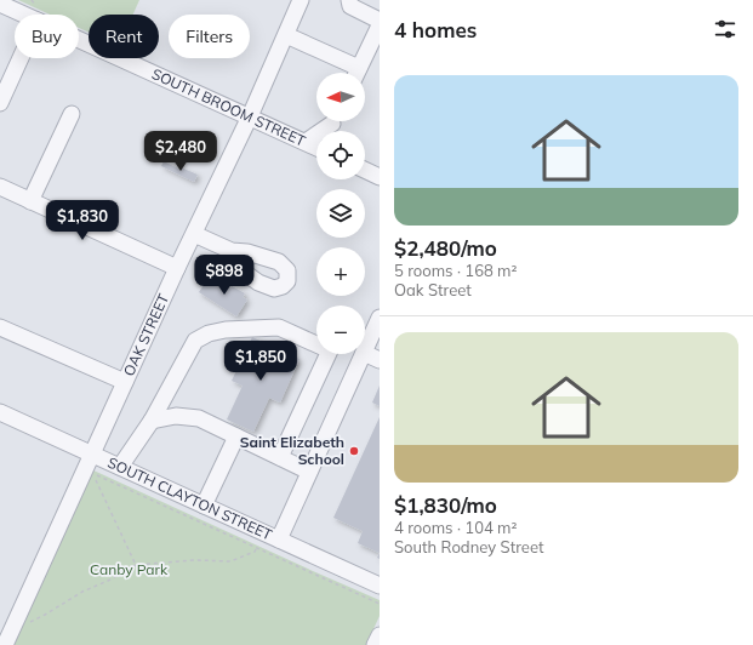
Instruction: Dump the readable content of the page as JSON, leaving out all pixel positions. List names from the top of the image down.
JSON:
{
  "streets": {
    "street": ["SOUTH BROOM STREET", "OAK STREET", "SOUTH CLAYTON STREET"]
  },
  "crossings": [
    ["SOUTH BROOM STREET", "OAK STREET"],
    ["OAK STREET", "SOUTH CLAYTON STREET"]
  ],
  "parks": ["Canby Park"],
  "places": ["Saint Elizabeth School"],
  "north": "left",
  "page": {
    "heading": "4 homes",
    "chip": ["Buy", "Rent", "Filters"],
    "list": [
      {
        "name": "$2,480/mo",
        "note": "5 rooms · 168 m² · Oak Street"
      },
      {
        "name": "$1,830/mo",
        "note": "4 rooms · 104 m² · South Rodney Street"
      }
    ],
    "map_buttons": ["+", "−"],
    "price": [
      "$2,480",
      "$1,830",
      "$898",
      "$1,850"
    ]
  }
}
